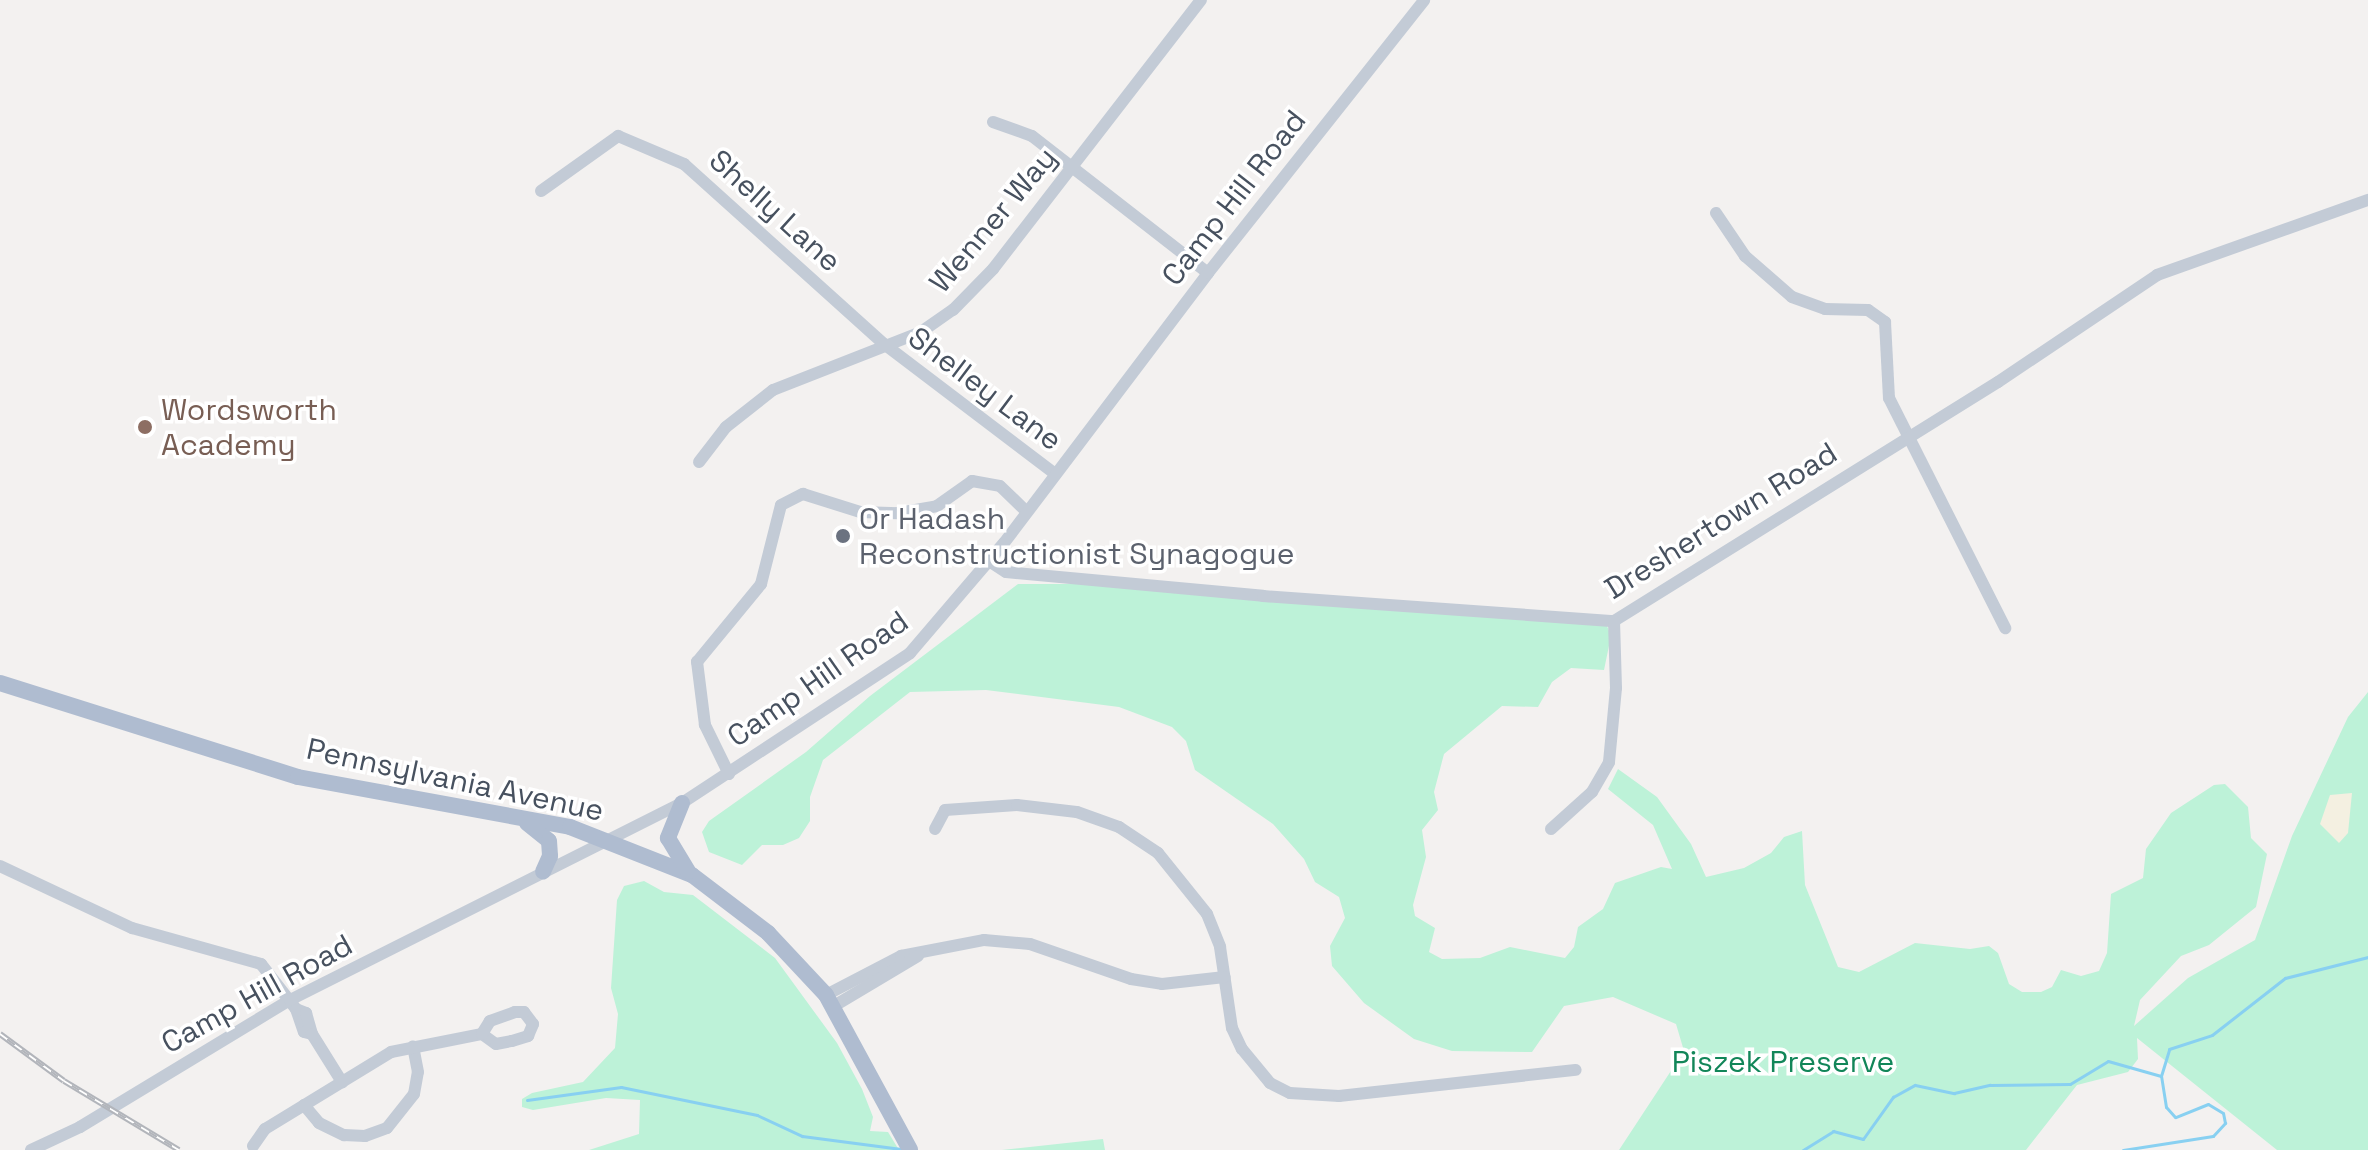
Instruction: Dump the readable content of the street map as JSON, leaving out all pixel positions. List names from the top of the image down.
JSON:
{
  "streets": {
    "main road": ["Pennsylvania Avenue"],
    "street": [
      "Camp Hill Road",
      "Shelly Lane",
      "Wenner Way",
      "Shelley Lane",
      "Dreshertown Road"
    ]
  },
  "crossings": [
    ["Camp Hill Road", "Shelley Lane"],
    ["Camp Hill Road", "Dreshertown Road"],
    ["Camp Hill Road", "Pennsylvania Avenue"],
    ["Shelly Lane", "Wenner Way"],
    ["Shelly Lane", "Shelley Lane"],
    ["Wenner Way", "Shelley Lane"]
  ],
  "parks": ["Piszek Preserve"],
  "places": ["Wordsworth Academy", "Or Hadash Reconstructionist Synagogue"]
}
